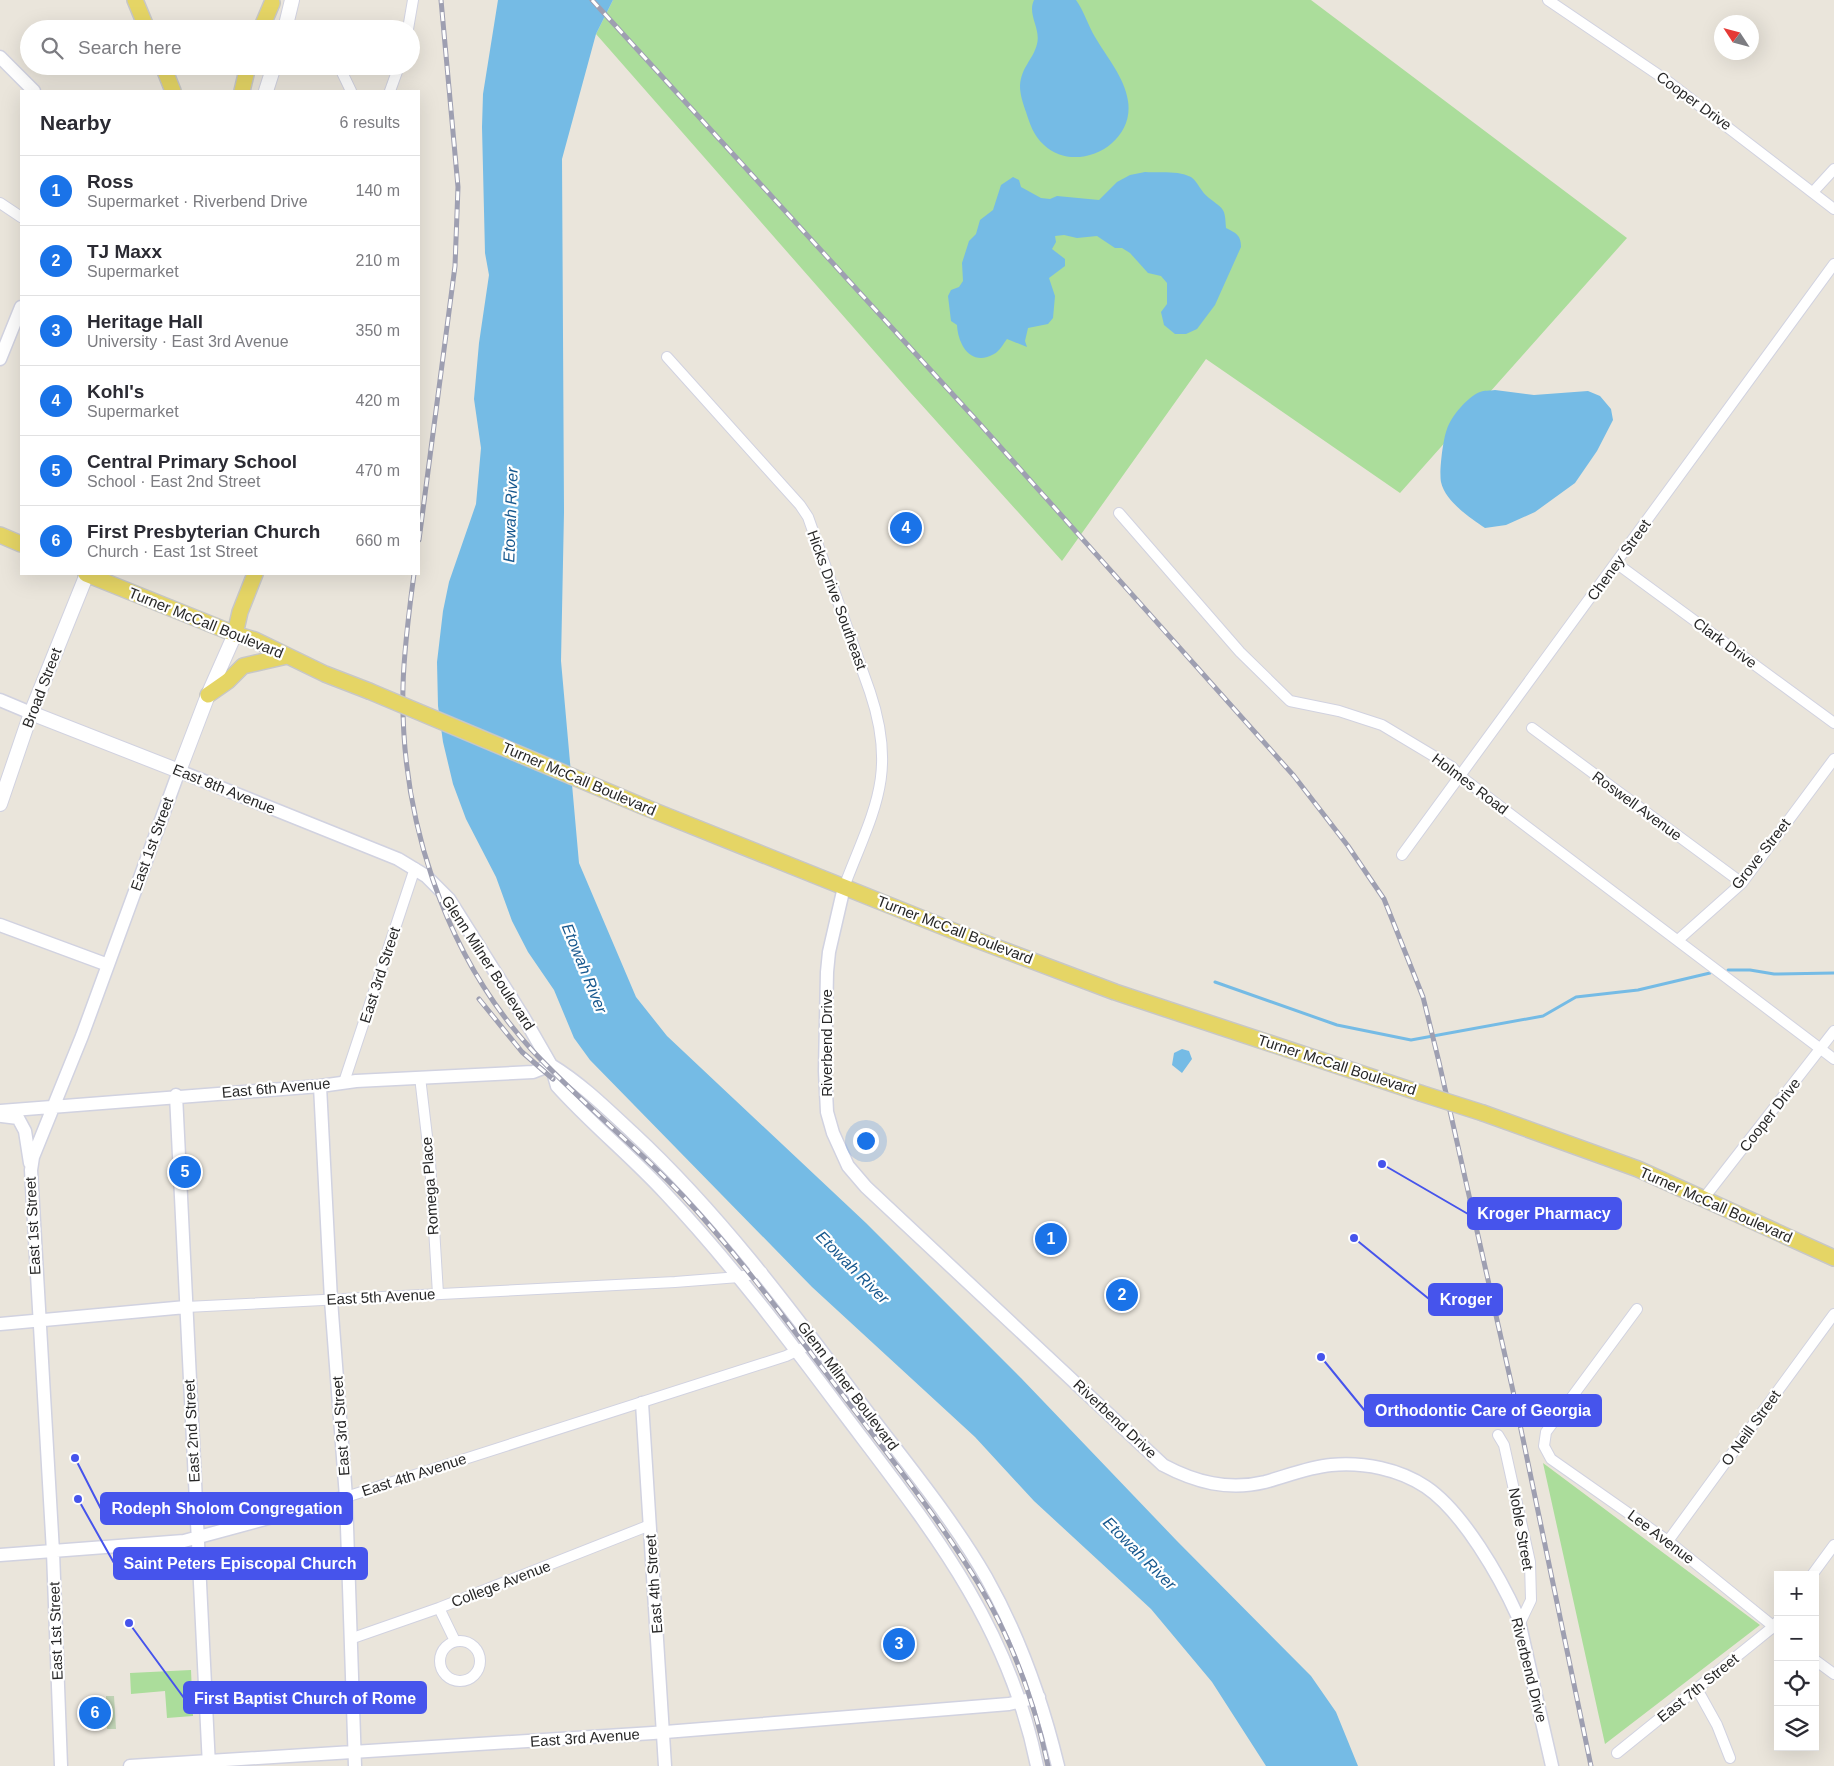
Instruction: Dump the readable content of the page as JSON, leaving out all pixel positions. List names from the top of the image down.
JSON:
{
  "streets": {
    "main road": [
      "Turner McCall Boulevard",
      "Broad Street",
      "East 8th Avenue",
      "East 1st Street"
    ],
    "street": [
      "Cooper Drive",
      "Cheney Street",
      "Hicks Drive Southeast",
      "Clark Drive",
      "Holmes Road",
      "Roswell Avenue",
      "Grove Street",
      "Glenn Milner Boulevard",
      "East 3rd Street",
      "Riverbend Drive",
      "East 6th Avenue",
      "Romega Place",
      "East 5th Avenue",
      "O Neill Street",
      "East 2nd Street",
      "East 4th Avenue",
      "Noble Street",
      "Lee Avenue",
      "College Avenue",
      "East 4th Street",
      "East 7th Street",
      "East 3rd Avenue"
    ]
  },
  "crossings": [
    ["Cooper Drive", "Turner McCall Boulevard"],
    ["Cooper Drive", "Holmes Road"],
    ["Cheney Street", "Clark Drive"],
    ["Cheney Street", "Holmes Road"],
    ["Hicks Drive Southeast", "Turner McCall Boulevard"],
    ["Hicks Drive Southeast", "Riverbend Drive"],
    ["Turner McCall Boulevard", "East 1st Street"],
    ["Turner McCall Boulevard", "Riverbend Drive"],
    ["Broad Street", "East 8th Avenue"],
    ["Holmes Road", "Grove Street"],
    ["East 8th Avenue", "East 1st Street"],
    ["East 8th Avenue", "Glenn Milner Boulevard"],
    ["East 8th Avenue", "East 3rd Street"],
    ["Roswell Avenue", "Grove Street"],
    ["East 1st Street", "East 6th Avenue"],
    ["East 1st Street", "East 5th Avenue"],
    ["East 1st Street", "East 4th Avenue"],
    ["Glenn Milner Boulevard", "East 3rd Street"],
    ["Glenn Milner Boulevard", "East 6th Avenue"],
    ["Glenn Milner Boulevard", "East 5th Avenue"],
    ["Glenn Milner Boulevard", "East 4th Avenue"],
    ["Glenn Milner Boulevard", "East 3rd Avenue"],
    ["East 3rd Street", "East 6th Avenue"],
    ["East 3rd Street", "East 5th Avenue"],
    ["East 3rd Street", "East 4th Avenue"],
    ["East 3rd Street", "College Avenue"],
    ["East 3rd Street", "East 3rd Avenue"],
    ["Riverbend Drive", "Noble Street"],
    ["East 6th Avenue", "Romega Place"],
    ["East 6th Avenue", "East 2nd Street"],
    ["Romega Place", "East 5th Avenue"],
    ["East 5th Avenue", "East 2nd Street"],
    ["O Neill Street", "Lee Avenue"],
    ["East 2nd Street", "East 4th Avenue"],
    ["East 2nd Street", "East 3rd Avenue"],
    ["East 4th Avenue", "East 4th Street"],
    ["College Avenue", "East 4th Street"],
    ["East 4th Street", "East 3rd Avenue"]
  ],
  "water": ["Etowah River"],
  "places": [
    "Kroger Pharmacy",
    "Kroger",
    "Orthodontic Care of Georgia",
    "Rodeph Sholom Congregation",
    "Saint Peters Episcopal Church",
    "First Baptist Church of Rome"
  ],
  "north": "top left",
  "page": {
    "search": "Search here",
    "heading": ["Nearby", "6 results"],
    "list": [
      {
        "mark": "1",
        "name": "Ross",
        "note": "Supermarket · Riverbend Drive",
        "value": "140 m"
      },
      {
        "mark": "2",
        "name": "TJ Maxx",
        "note": "Supermarket",
        "value": "210 m"
      },
      {
        "mark": "3",
        "name": "Heritage Hall",
        "note": "University · East 3rd Avenue",
        "value": "350 m"
      },
      {
        "mark": "4",
        "name": "Kohl's",
        "note": "Supermarket",
        "value": "420 m"
      },
      {
        "mark": "5",
        "name": "Central Primary School",
        "note": "School · East 2nd Street",
        "value": "470 m"
      },
      {
        "mark": "6",
        "name": "First Presbyterian Church",
        "note": "Church · East 1st Street",
        "value": "660 m"
      }
    ],
    "pins": [
      "4",
      "5",
      "1",
      "2",
      "3",
      "6"
    ],
    "map_buttons": ["+", "−"]
  }
}
